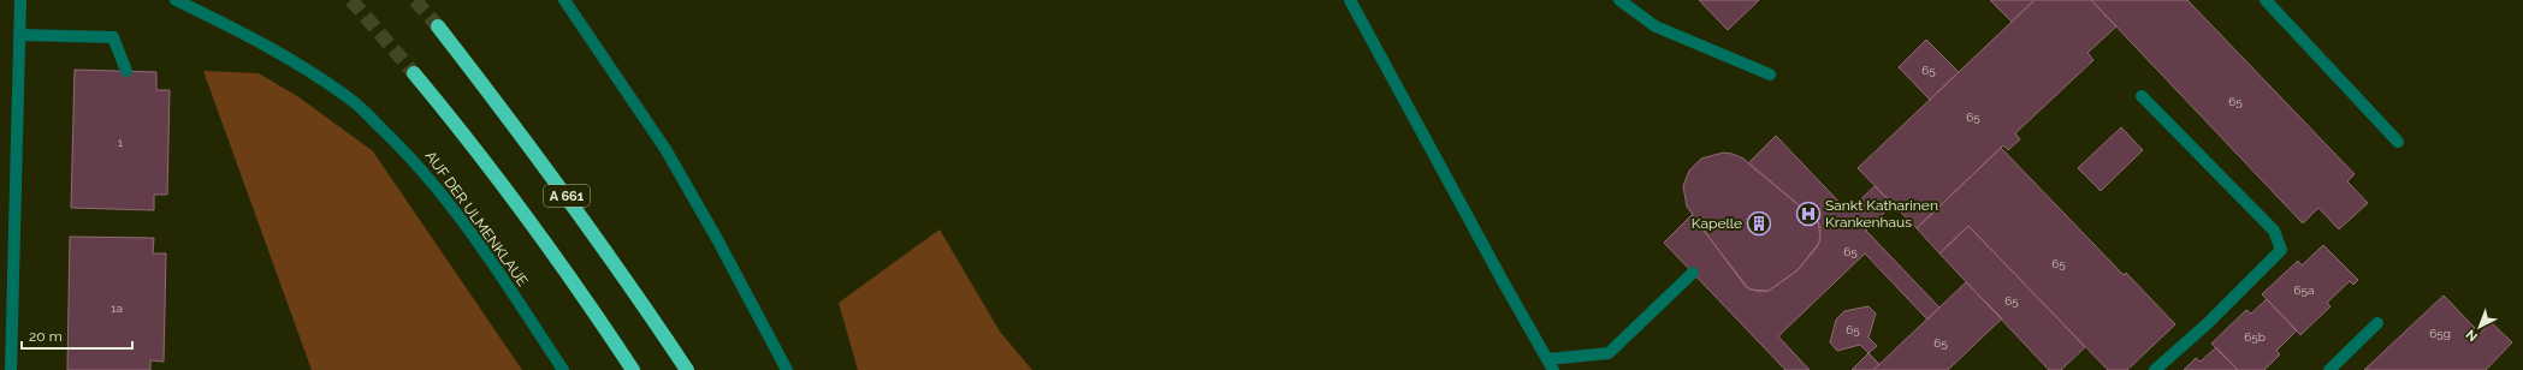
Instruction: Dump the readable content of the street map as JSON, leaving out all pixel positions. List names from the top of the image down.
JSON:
{
  "streets": {
    "highway": ["A 661"],
    "street": ["AUF DER ULMENKLAUE"]
  },
  "places": {
    "hospital": ["Sankt Katharinen Krankenhaus"],
    "building": ["Kapelle"]
  },
  "house_numbers": [
    "65",
    "65",
    "65",
    "1",
    "65",
    "65",
    "65a",
    "65",
    "1a",
    "65",
    "65g",
    "65b",
    "65"
  ],
  "scale_bar": "20 m",
  "north": "bottom left"
}
